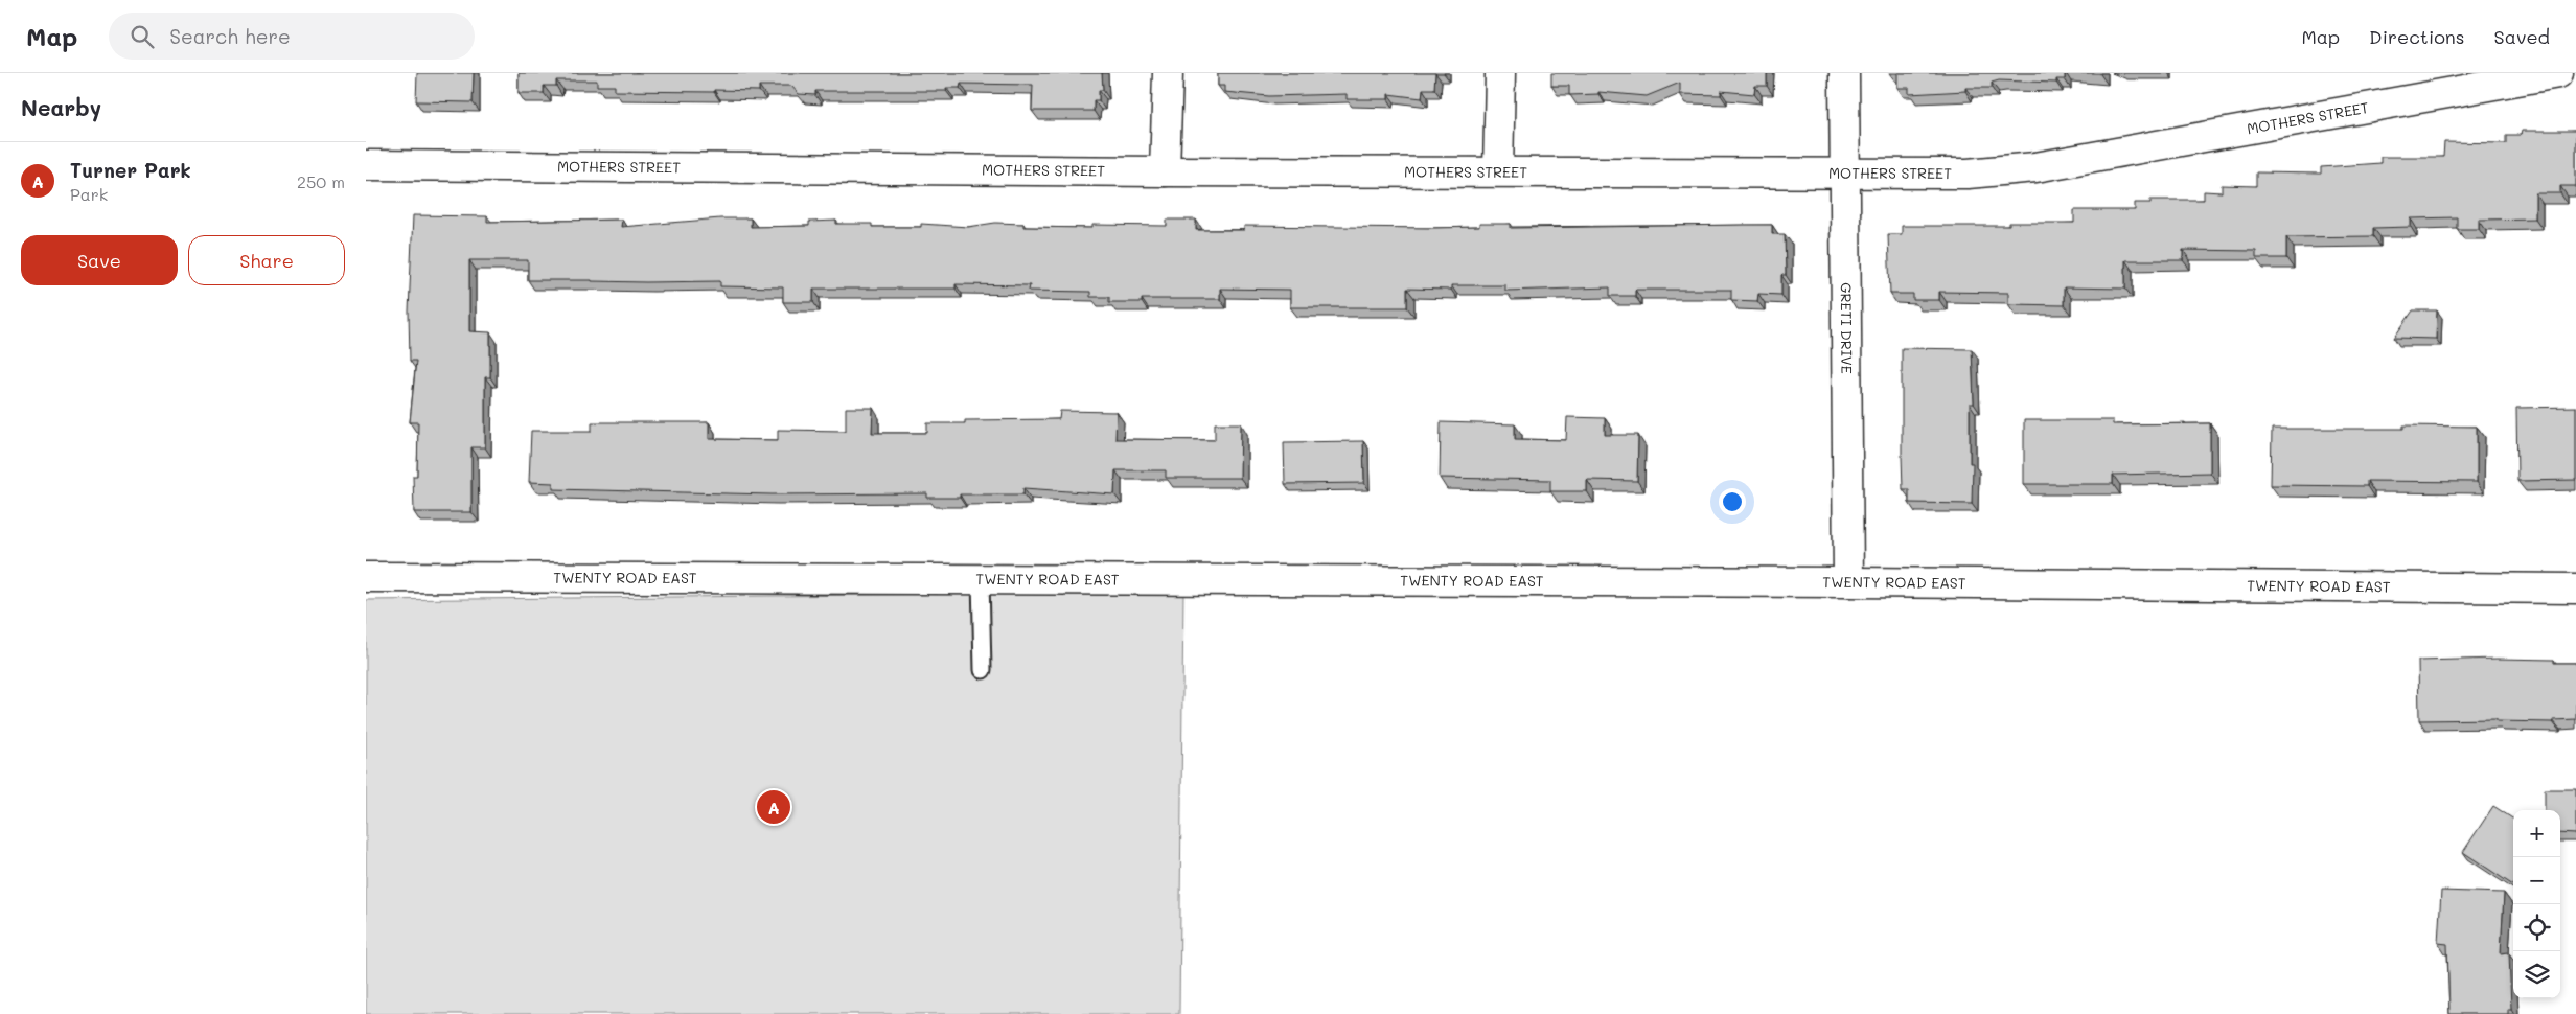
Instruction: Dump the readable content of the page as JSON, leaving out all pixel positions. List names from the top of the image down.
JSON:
{
  "streets": {
    "street": ["MOTHERS STREET", "GRETI DRIVE", "TWENTY ROAD EAST"]
  },
  "crossings": [
    ["MOTHERS STREET", "GRETI DRIVE"],
    ["GRETI DRIVE", "TWENTY ROAD EAST"]
  ],
  "page": {
    "header": "Map",
    "search": "Search here",
    "nav": ["Map", "Directions", "Saved"],
    "heading": "Nearby",
    "list": [
      {
        "mark": "A",
        "name": "Turner Park",
        "note": "Park",
        "value": "250 m"
      }
    ],
    "buttons": ["Save", "Share"],
    "pins": "A",
    "map_buttons": ["+", "−"]
  }
}
